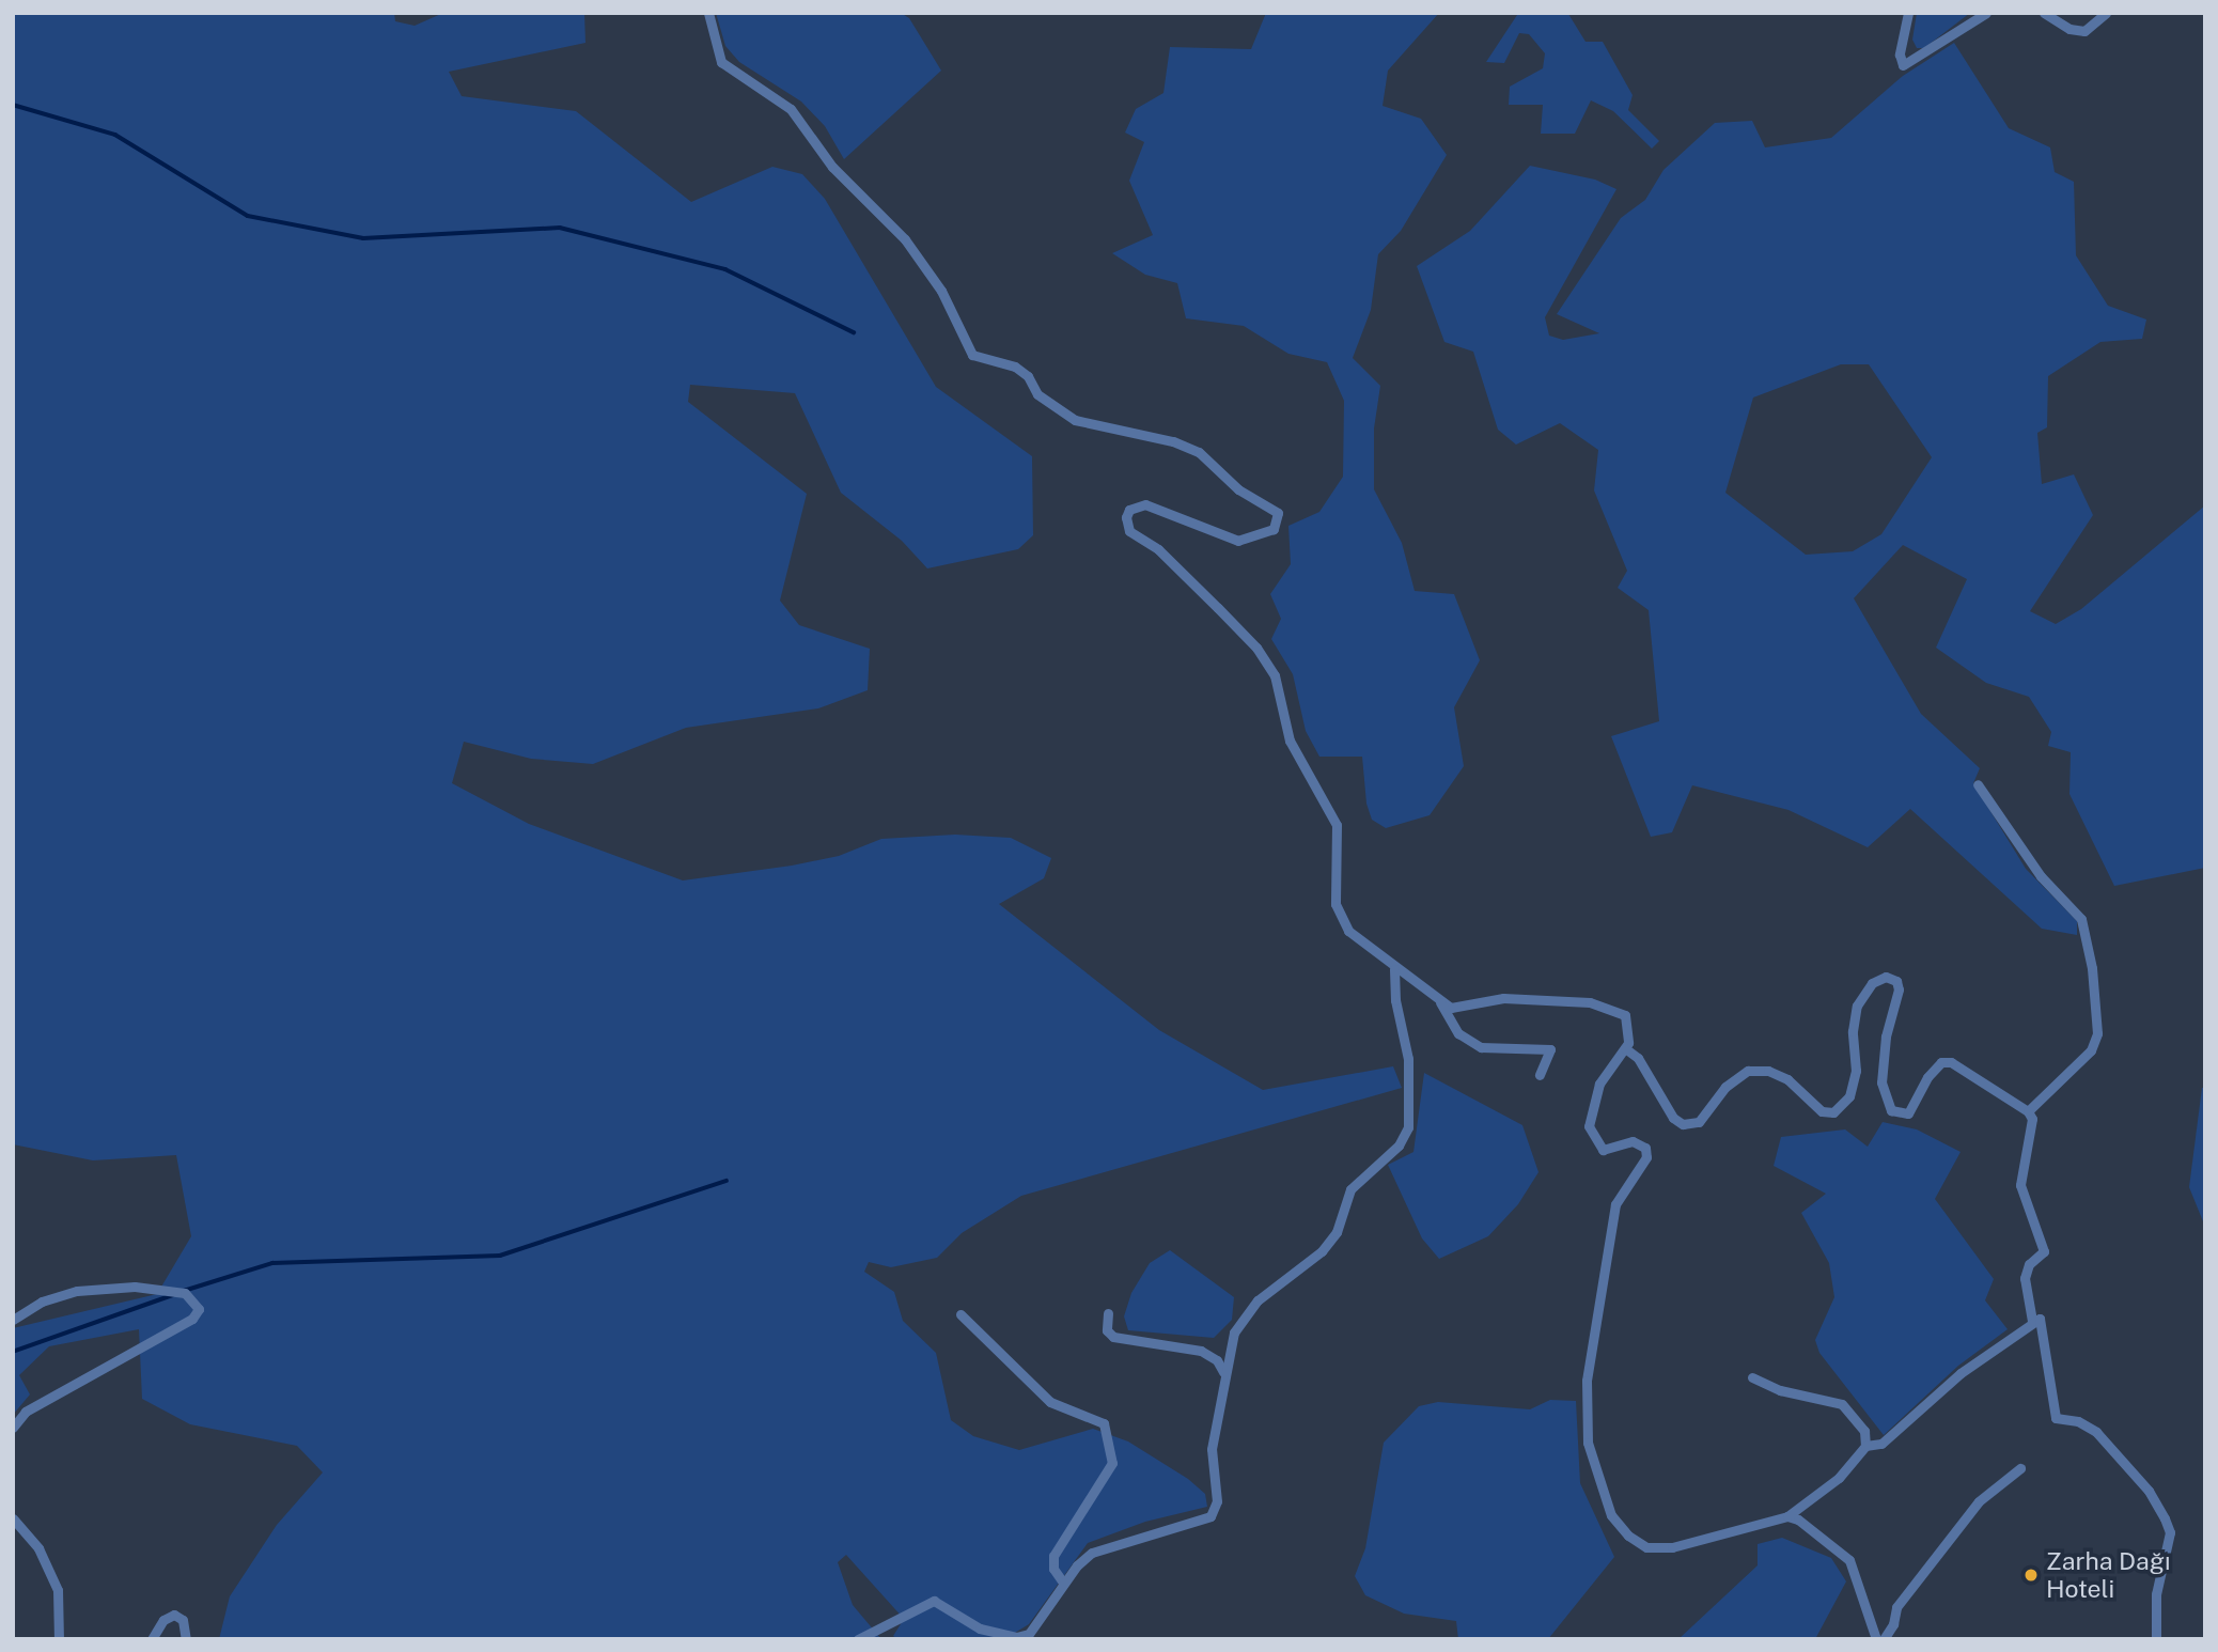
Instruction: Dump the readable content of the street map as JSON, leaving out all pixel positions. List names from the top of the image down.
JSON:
{
  "places": ["Zarha Dağı Hoteli"]
}
